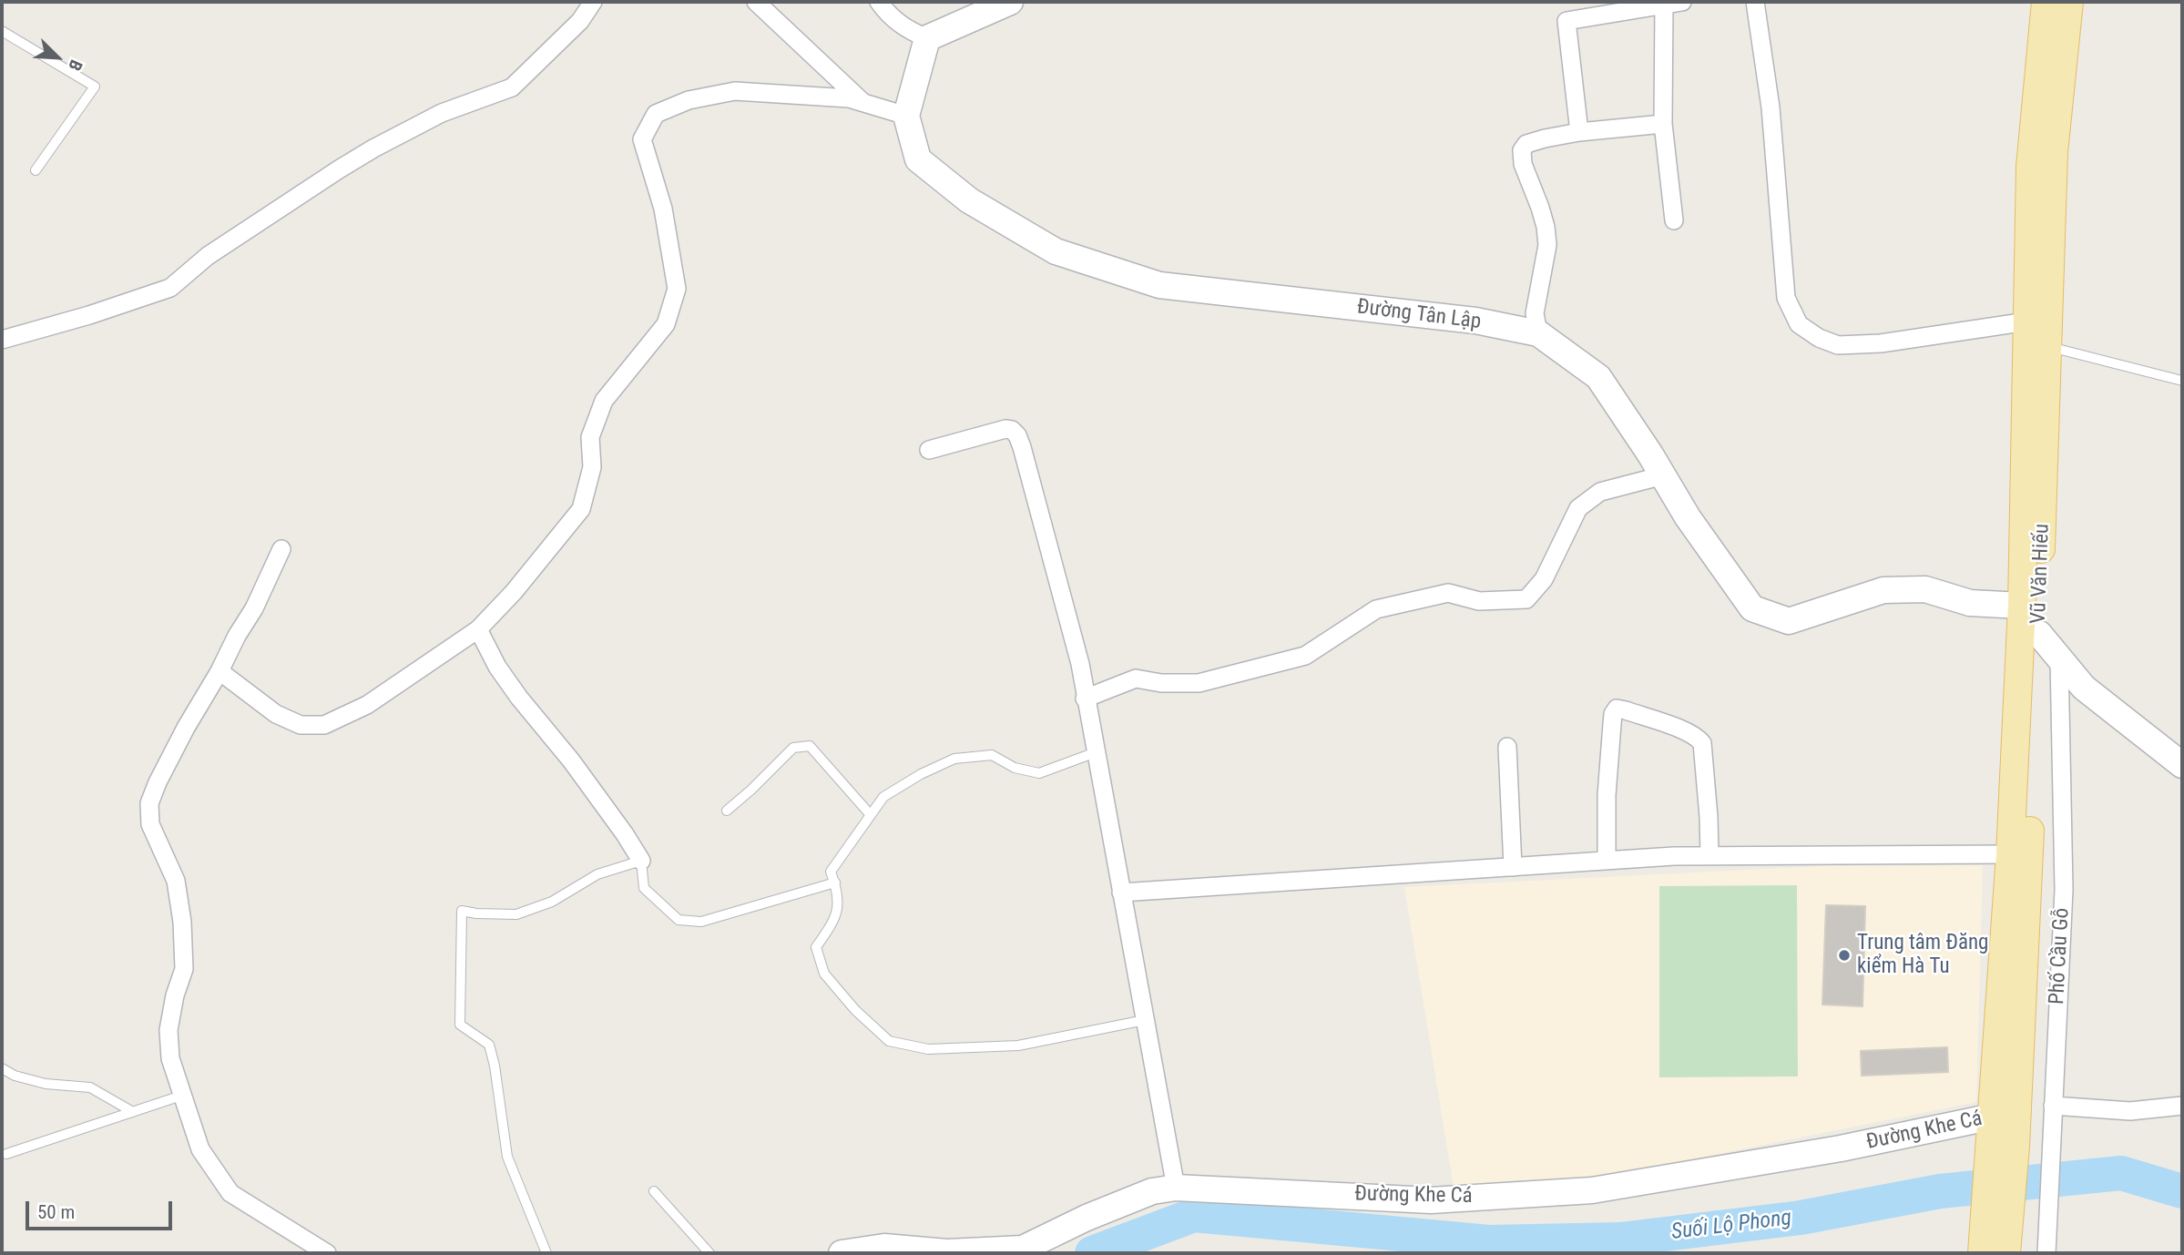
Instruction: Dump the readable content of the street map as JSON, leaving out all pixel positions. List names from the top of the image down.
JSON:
{
  "streets": {
    "main road": ["Vũ Văn Hiếu"],
    "street": ["Đường Tân Lập", "Phố Cầu Gỗ", "Đường Khe Cá"]
  },
  "crossings": [
    ["Đường Tân Lập", "Vũ Văn Hiếu"],
    ["Vũ Văn Hiếu", "Đường Khe Cá"]
  ],
  "water": ["Suối Lộ Phong"],
  "places": ["Trung tâm Đăng kiểm Hà Tu"],
  "scale_bar": "50 m",
  "north": "bottom right"
}
